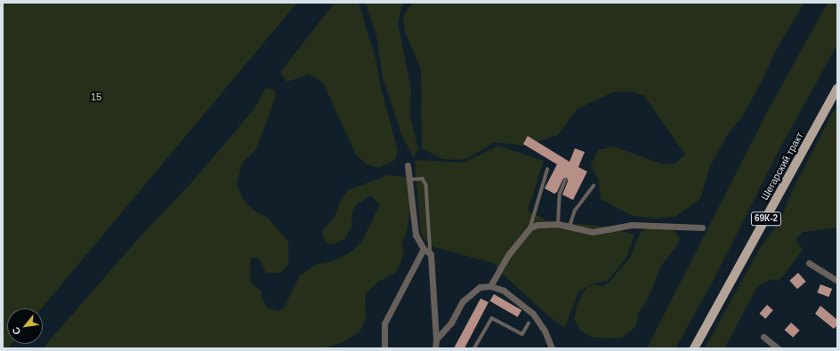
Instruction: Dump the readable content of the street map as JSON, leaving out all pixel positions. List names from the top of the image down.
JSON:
{
  "streets": {
    "main road": ["Шегарский тракт", "69К-2"]
  },
  "parks": ["15"],
  "north": "bottom left"
}
